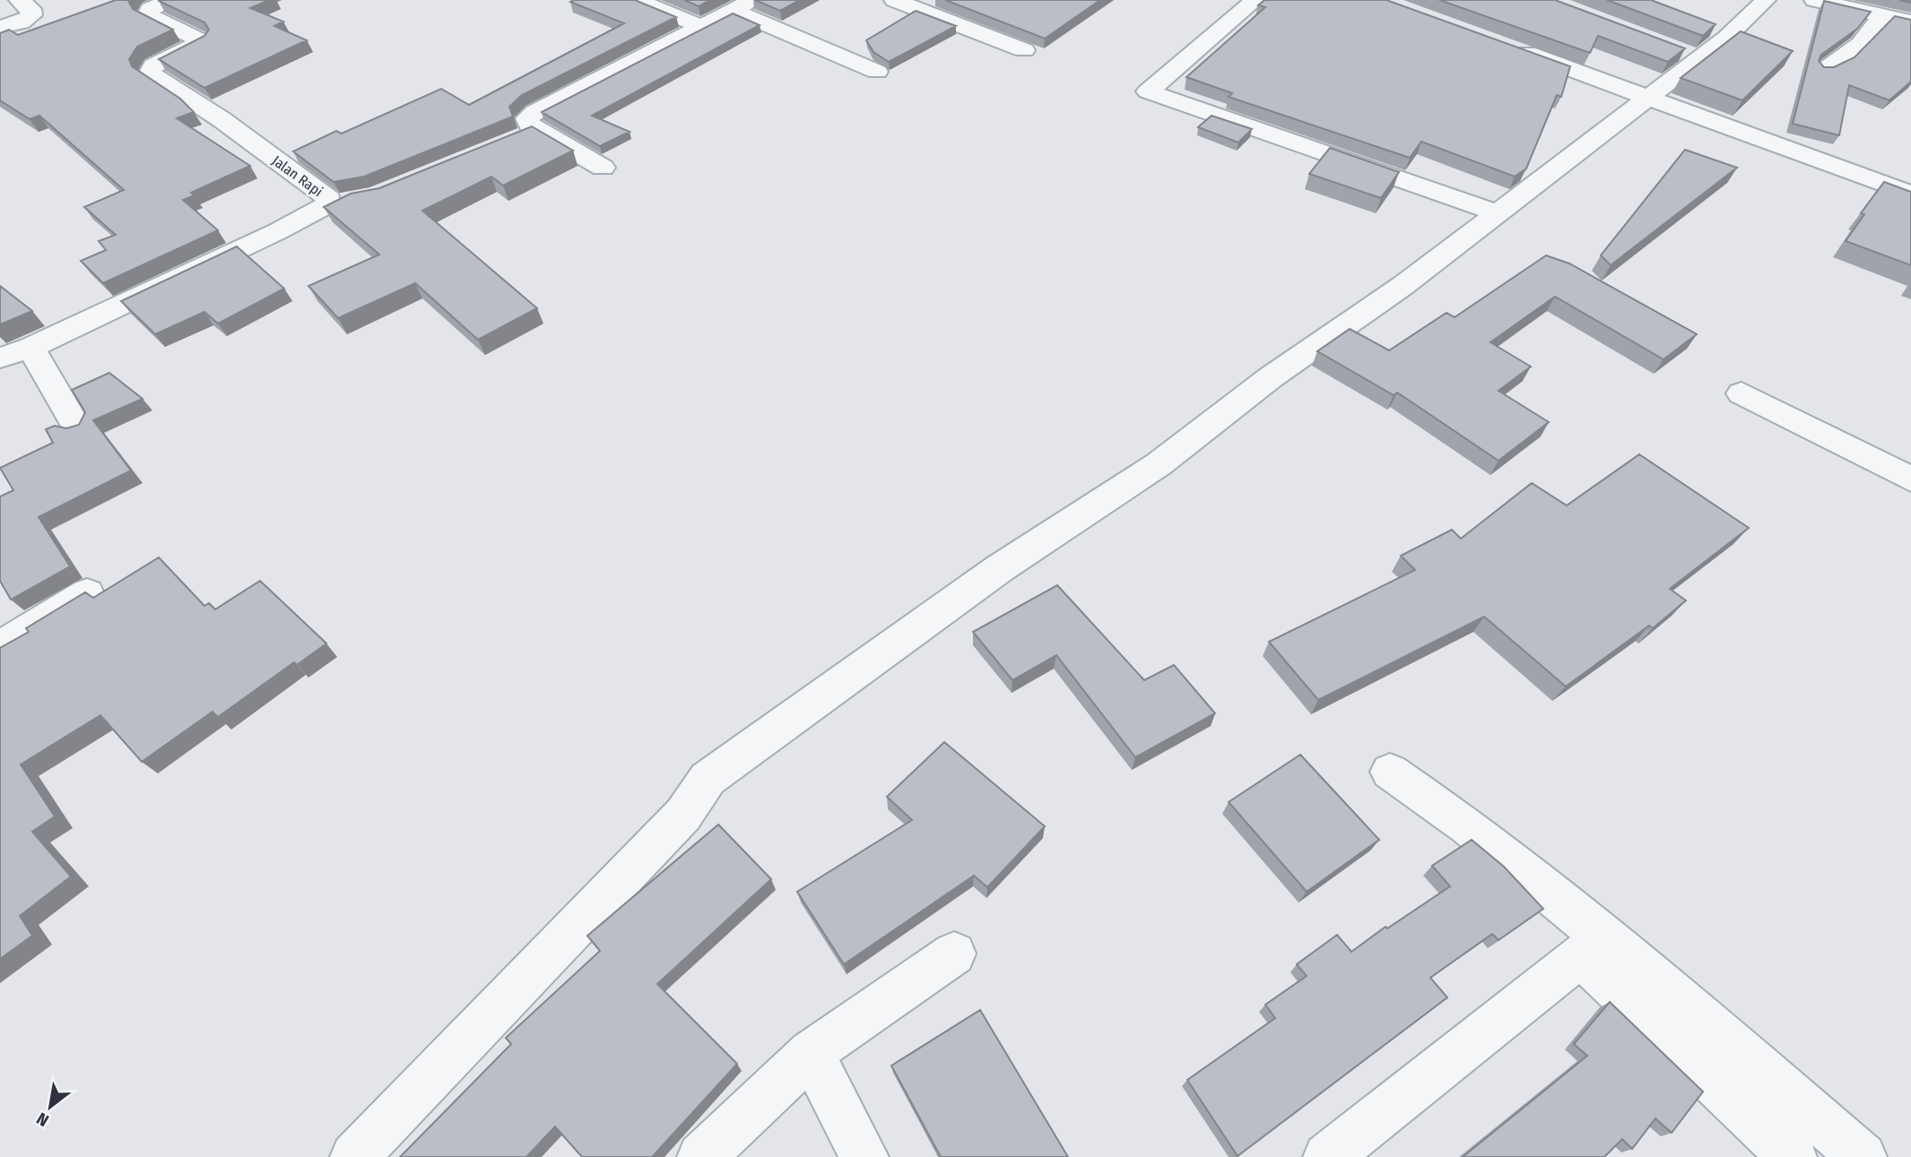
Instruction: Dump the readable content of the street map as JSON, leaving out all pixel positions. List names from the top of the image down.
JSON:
{
  "streets": {
    "street": ["Jalan Rapi"]
  },
  "north": "bottom left"
}
